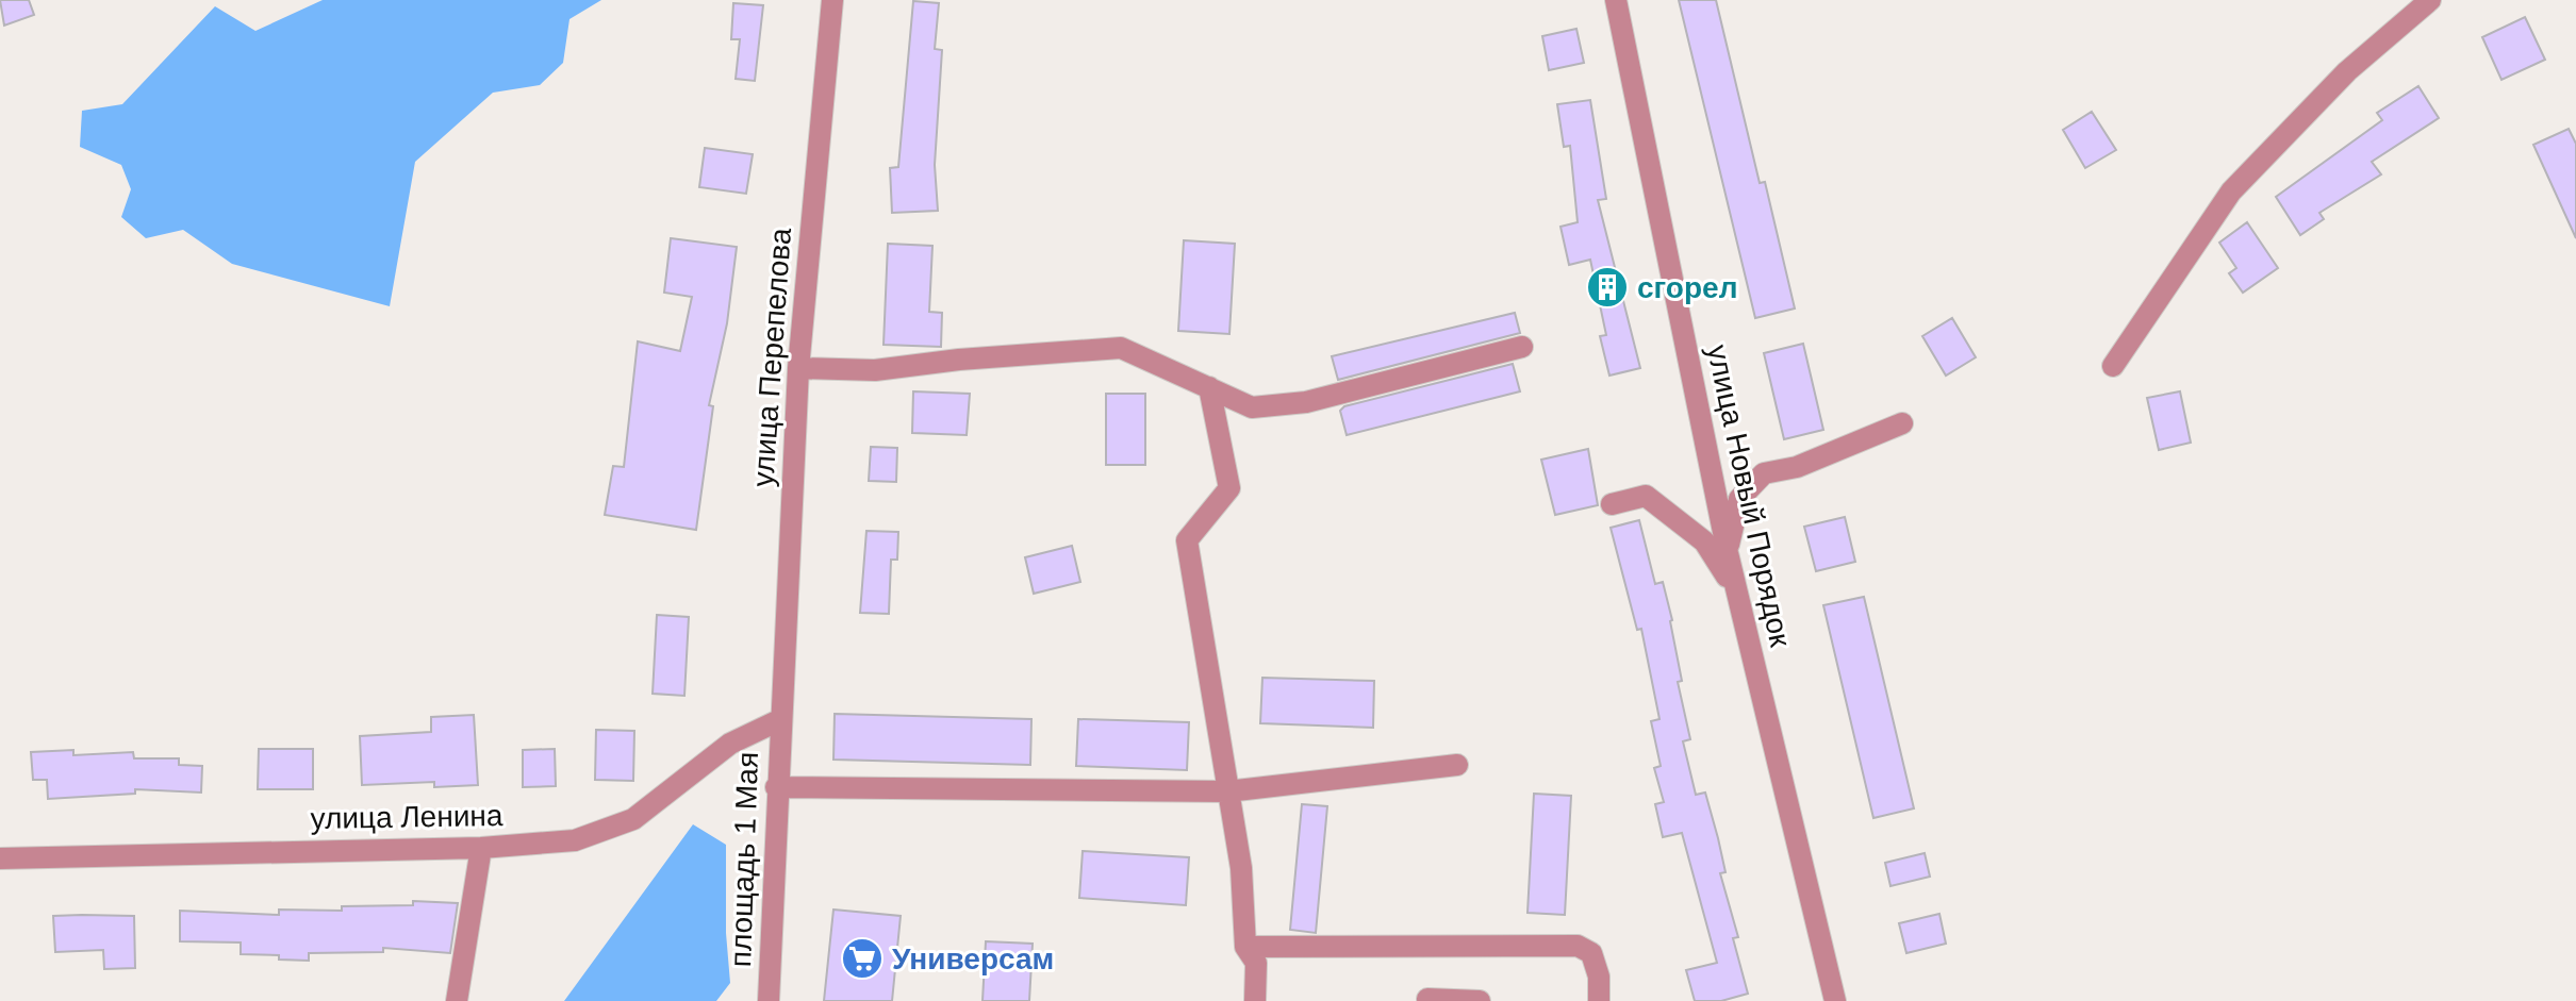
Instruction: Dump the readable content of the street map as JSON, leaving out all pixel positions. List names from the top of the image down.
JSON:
{
  "streets": {
    "street": [
      "улица Перепелова",
      "улица Новый Порядок",
      "улица Ленина",
      "площадь 1 Мая"
    ]
  },
  "crossings": [
    ["улица Перепелова", "улица Ленина"],
    ["улица Перепелова", "площадь 1 Мая"],
    ["улица Ленина", "площадь 1 Мая"]
  ],
  "places": {
    "building": ["сгорел"],
    "supermarket": ["Универсам"]
  }
}
